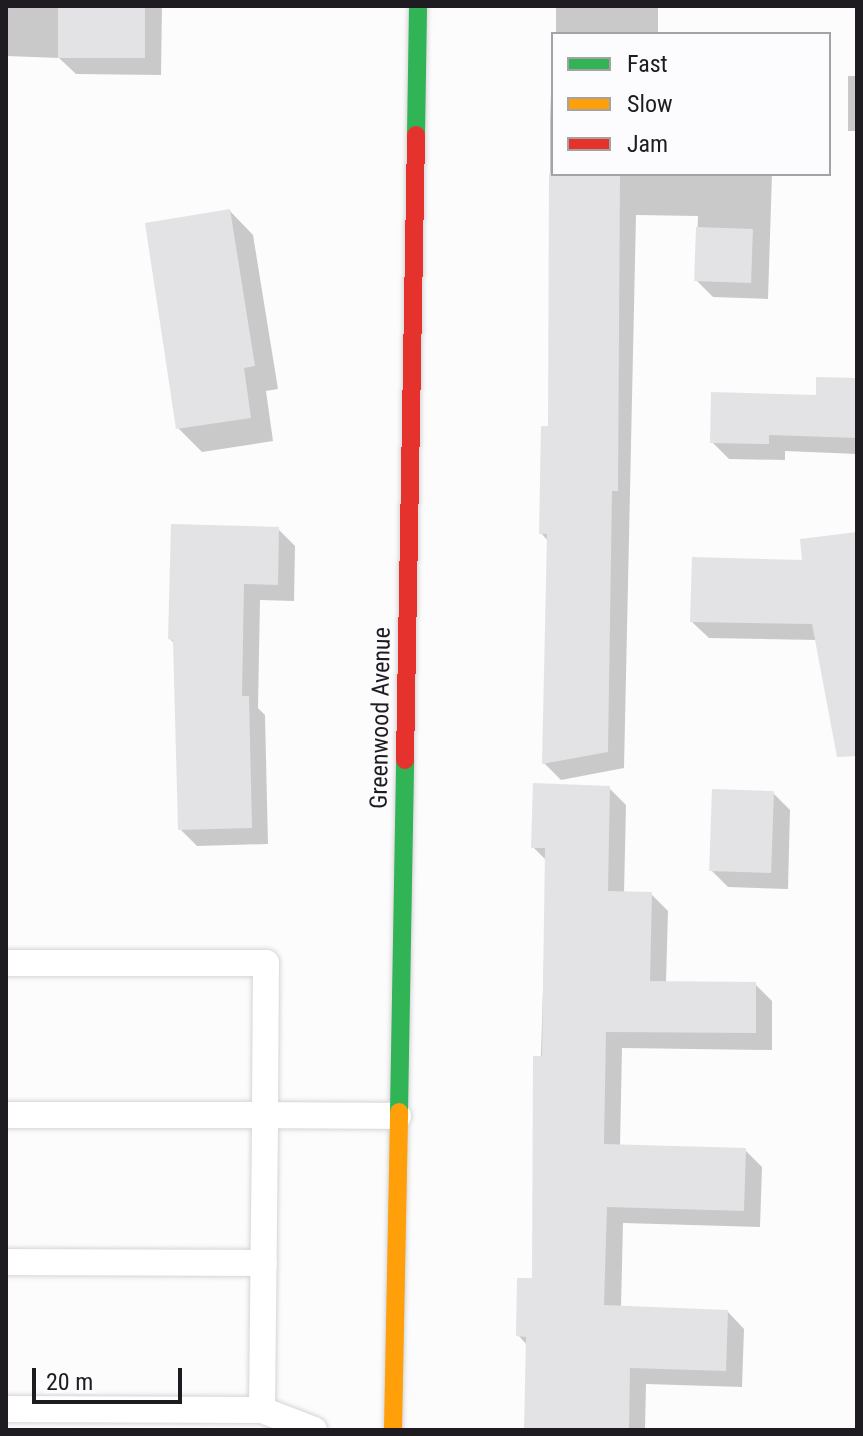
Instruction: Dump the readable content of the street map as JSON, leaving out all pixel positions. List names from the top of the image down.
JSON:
{
  "streets": {
    "street": ["Greenwood Avenue"]
  },
  "legend": ["Fast", "Slow", "Jam"],
  "scale_bar": "20 m"
}
